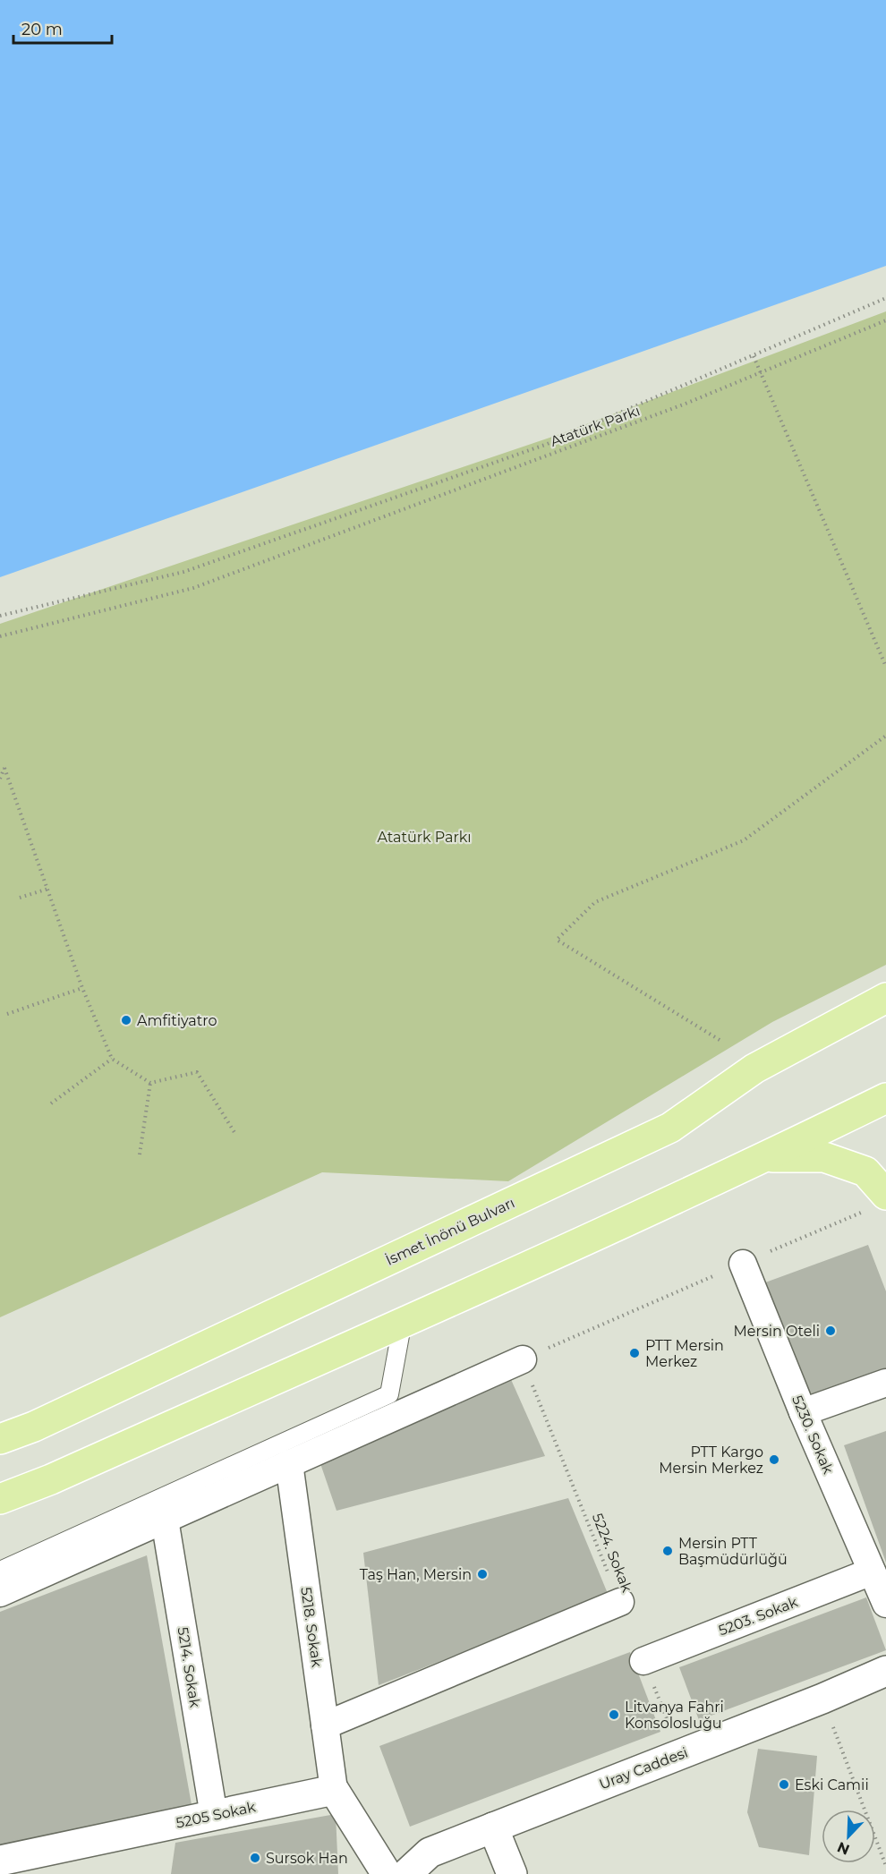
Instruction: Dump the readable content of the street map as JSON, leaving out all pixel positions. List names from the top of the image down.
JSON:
{
  "streets": {
    "main road": ["İsmet İnönü Bulvarı"],
    "street": [
      "5230. Sokak",
      "5203. Sokak",
      "5218. Sokak",
      "5214. Sokak",
      "Uray Caddesi",
      "5205 Sokak"
    ],
    "path": ["Atatürk Parkı", "5224. Sokak"]
  },
  "crossings": [
    ["5230. Sokak", "5203. Sokak"],
    ["5218. Sokak", "5205 Sokak"],
    ["5214. Sokak", "5205 Sokak"]
  ],
  "parks": ["Atatürk Parkı"],
  "places": [
    "Amfitiyatro",
    "Mersin Oteli",
    "PTT Mersin Merkez",
    "PTT Kargo Mersin Merkez",
    "Mersin PTT Başmüdürlüğü",
    "Taş Han, Mersin",
    "Litvanya Fahri Konsolosluğu",
    "Eski Camii",
    "Sursok Han"
  ],
  "scale_bar": "20 m",
  "north": "bottom left"
}
